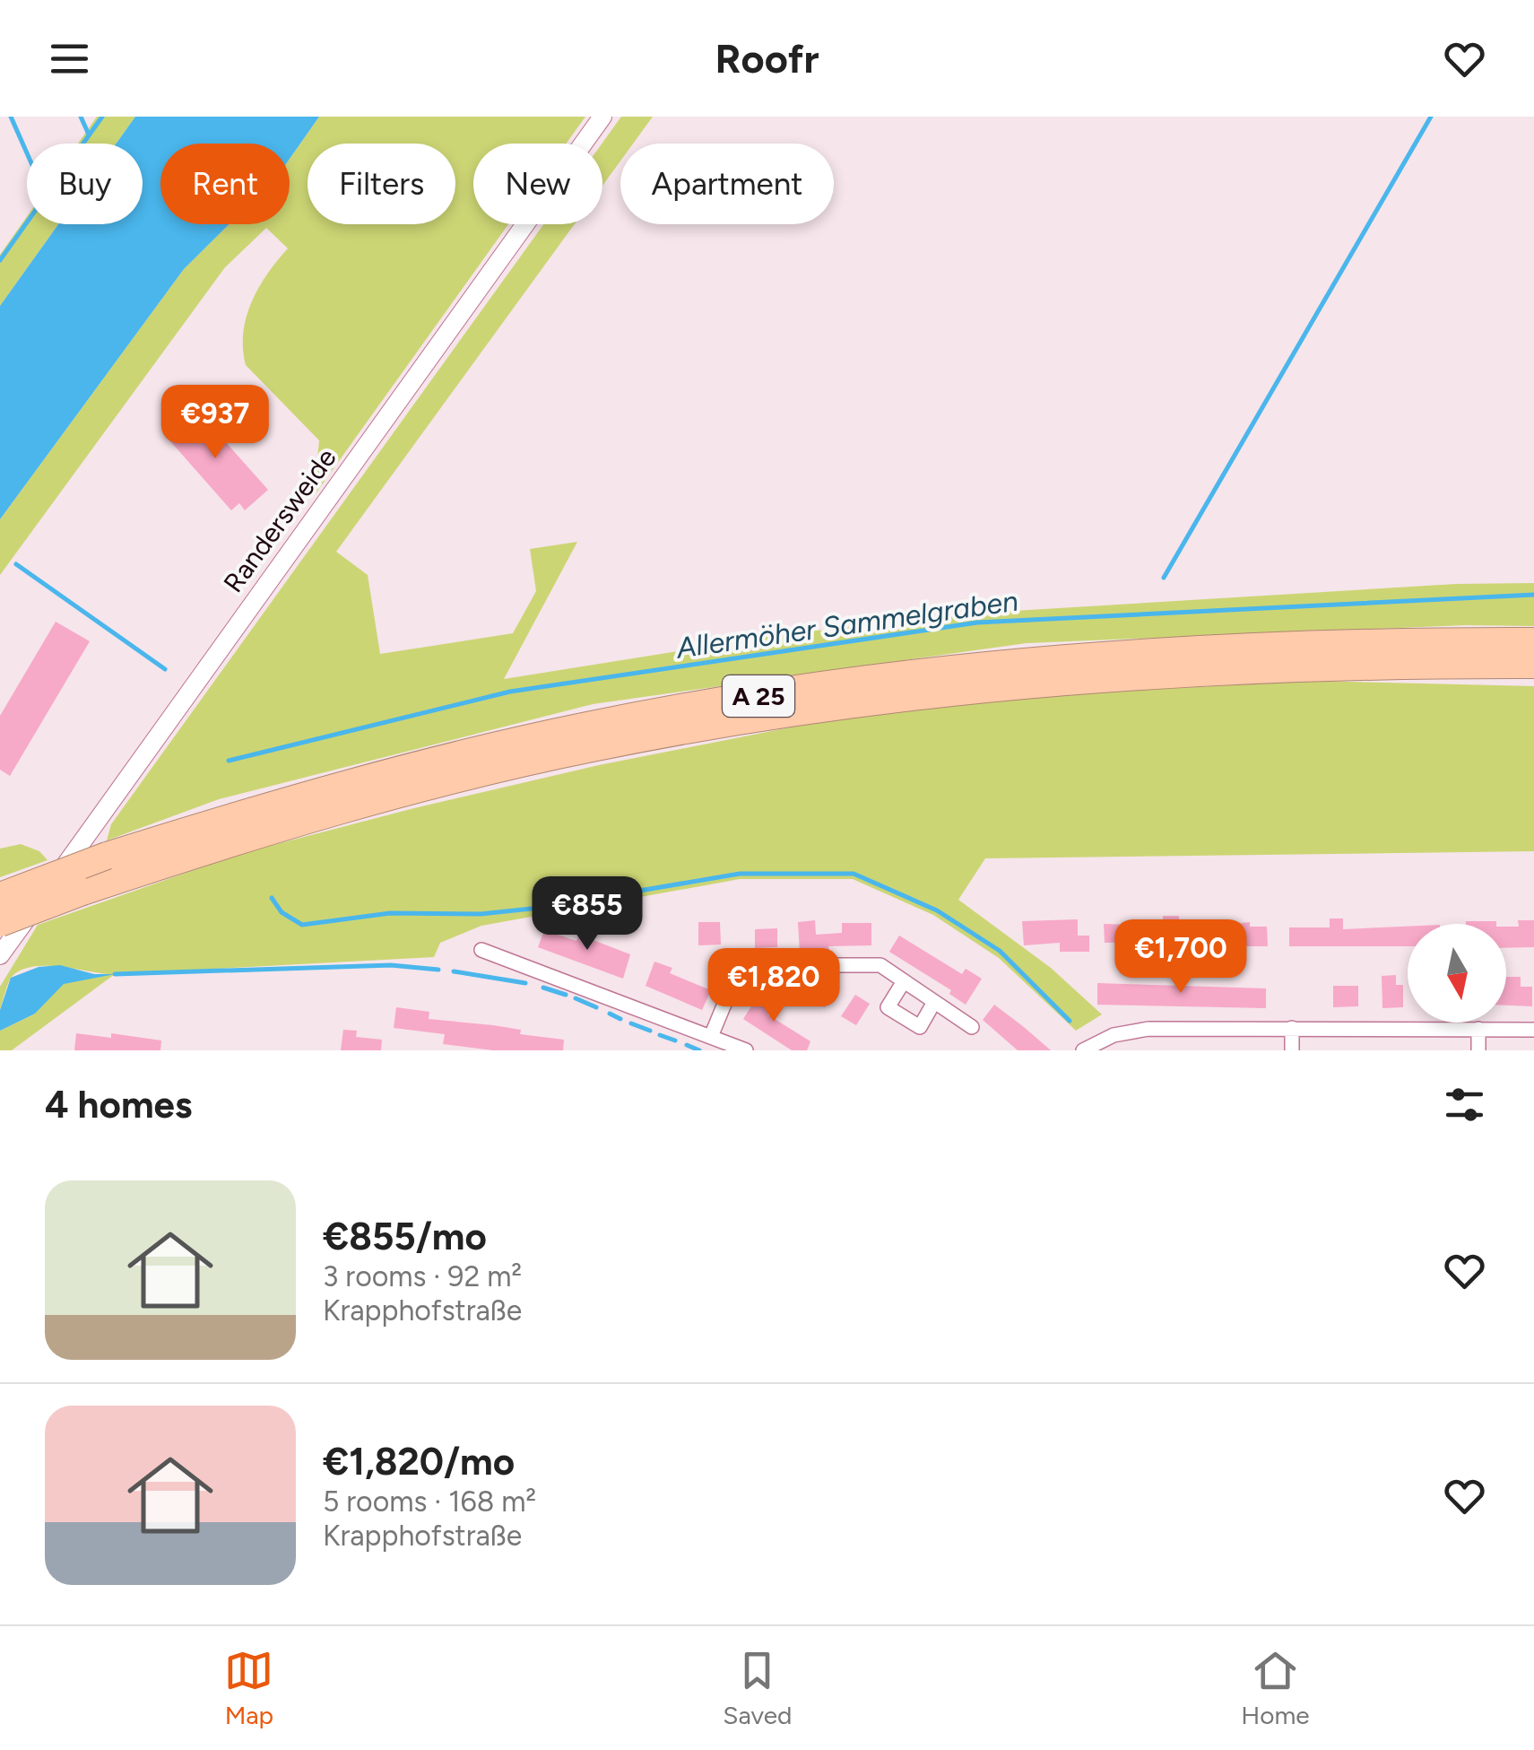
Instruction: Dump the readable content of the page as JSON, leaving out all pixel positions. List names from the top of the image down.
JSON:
{
  "streets": {
    "highway": ["A 25"],
    "street": ["Randersweide"]
  },
  "water": ["Allermöher Sammelgraben"],
  "north": "bottom",
  "page": {
    "header": "Roofr",
    "chip": [
      "Buy",
      "Rent",
      "Filters",
      "New",
      "Apartment"
    ],
    "price": [
      "€937",
      "€855",
      "€1,700",
      "€1,820"
    ],
    "heading": "4 homes",
    "list": [
      {
        "name": "€855/mo",
        "note": "3 rooms · 92 m² · Krapphofstraße"
      },
      {
        "name": "€1,820/mo",
        "note": "5 rooms · 168 m² · Krapphofstraße"
      }
    ],
    "tabs": ["Map", "Saved", "Home"]
  }
}
